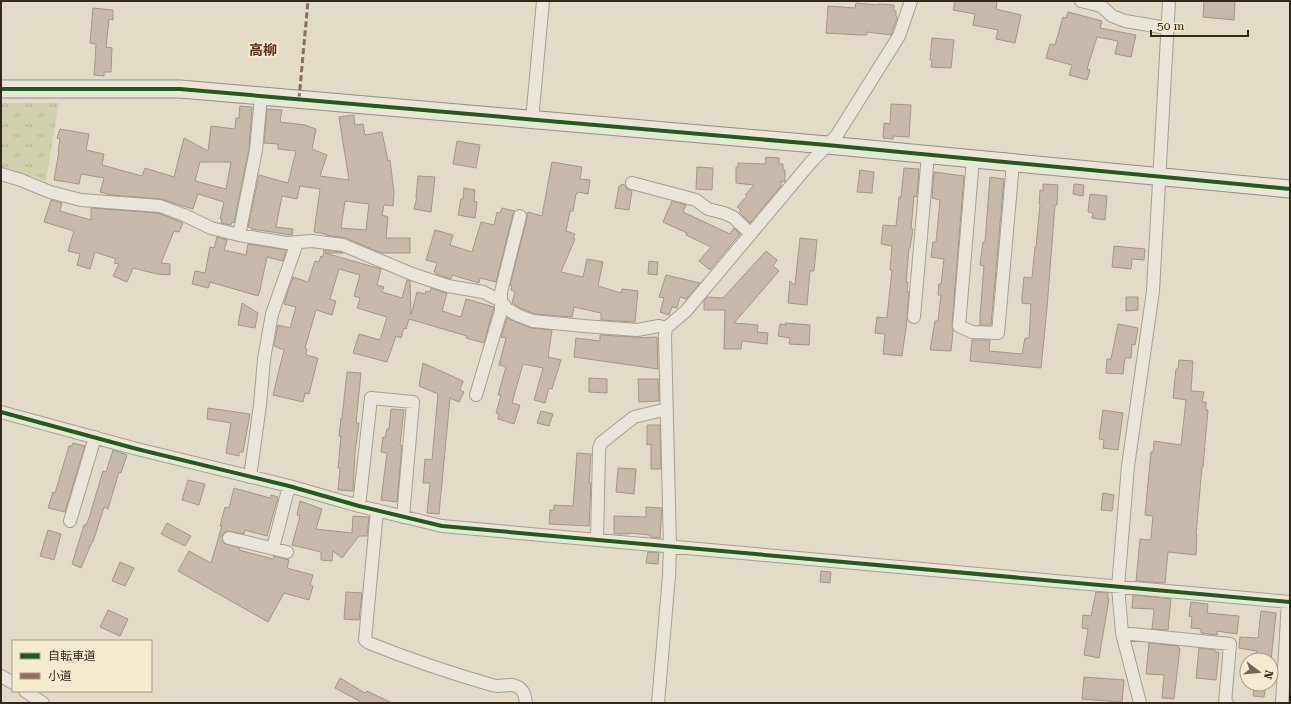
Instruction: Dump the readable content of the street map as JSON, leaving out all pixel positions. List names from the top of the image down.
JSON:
{
  "districts": ["高柳"],
  "legend": ["自転車道", "小道"],
  "scale_bar": "50 m",
  "north": "right"
}
